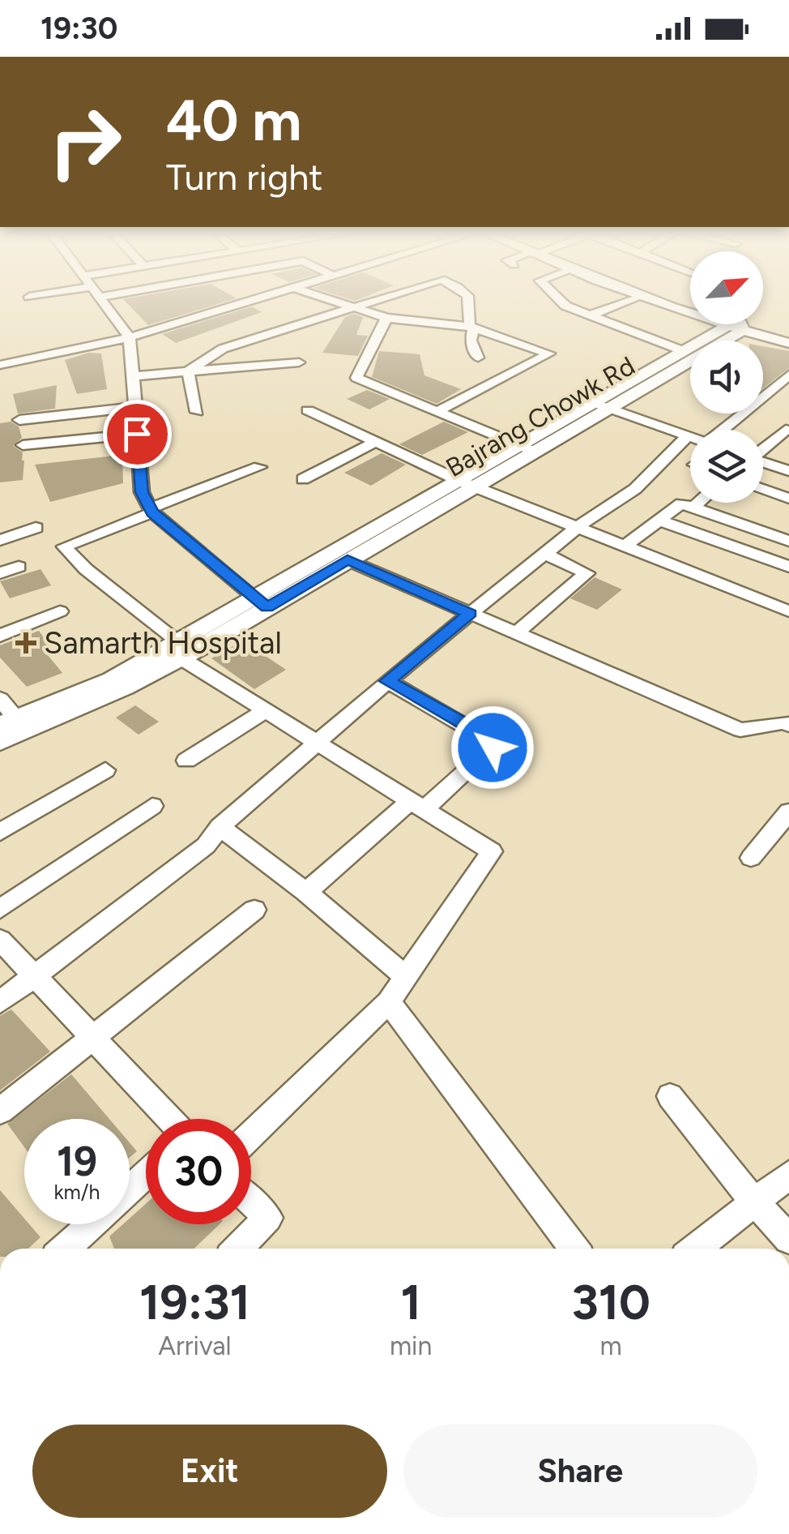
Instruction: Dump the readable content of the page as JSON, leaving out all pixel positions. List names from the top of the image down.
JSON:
{
  "streets": {
    "street": ["Bajrang Chowk Rd"]
  },
  "places": {
    "health": ["Samarth Hospital"]
  },
  "north": "top right",
  "page": {
    "status": "19:30",
    "turn": ["40 m", "Turn right"],
    "speed": "19 km/h",
    "limit": "30",
    "eta": [
      "19:31",
      "Arrival",
      "1",
      "min",
      "310",
      "m"
    ],
    "buttons": ["Exit", "Share"]
  }
}
